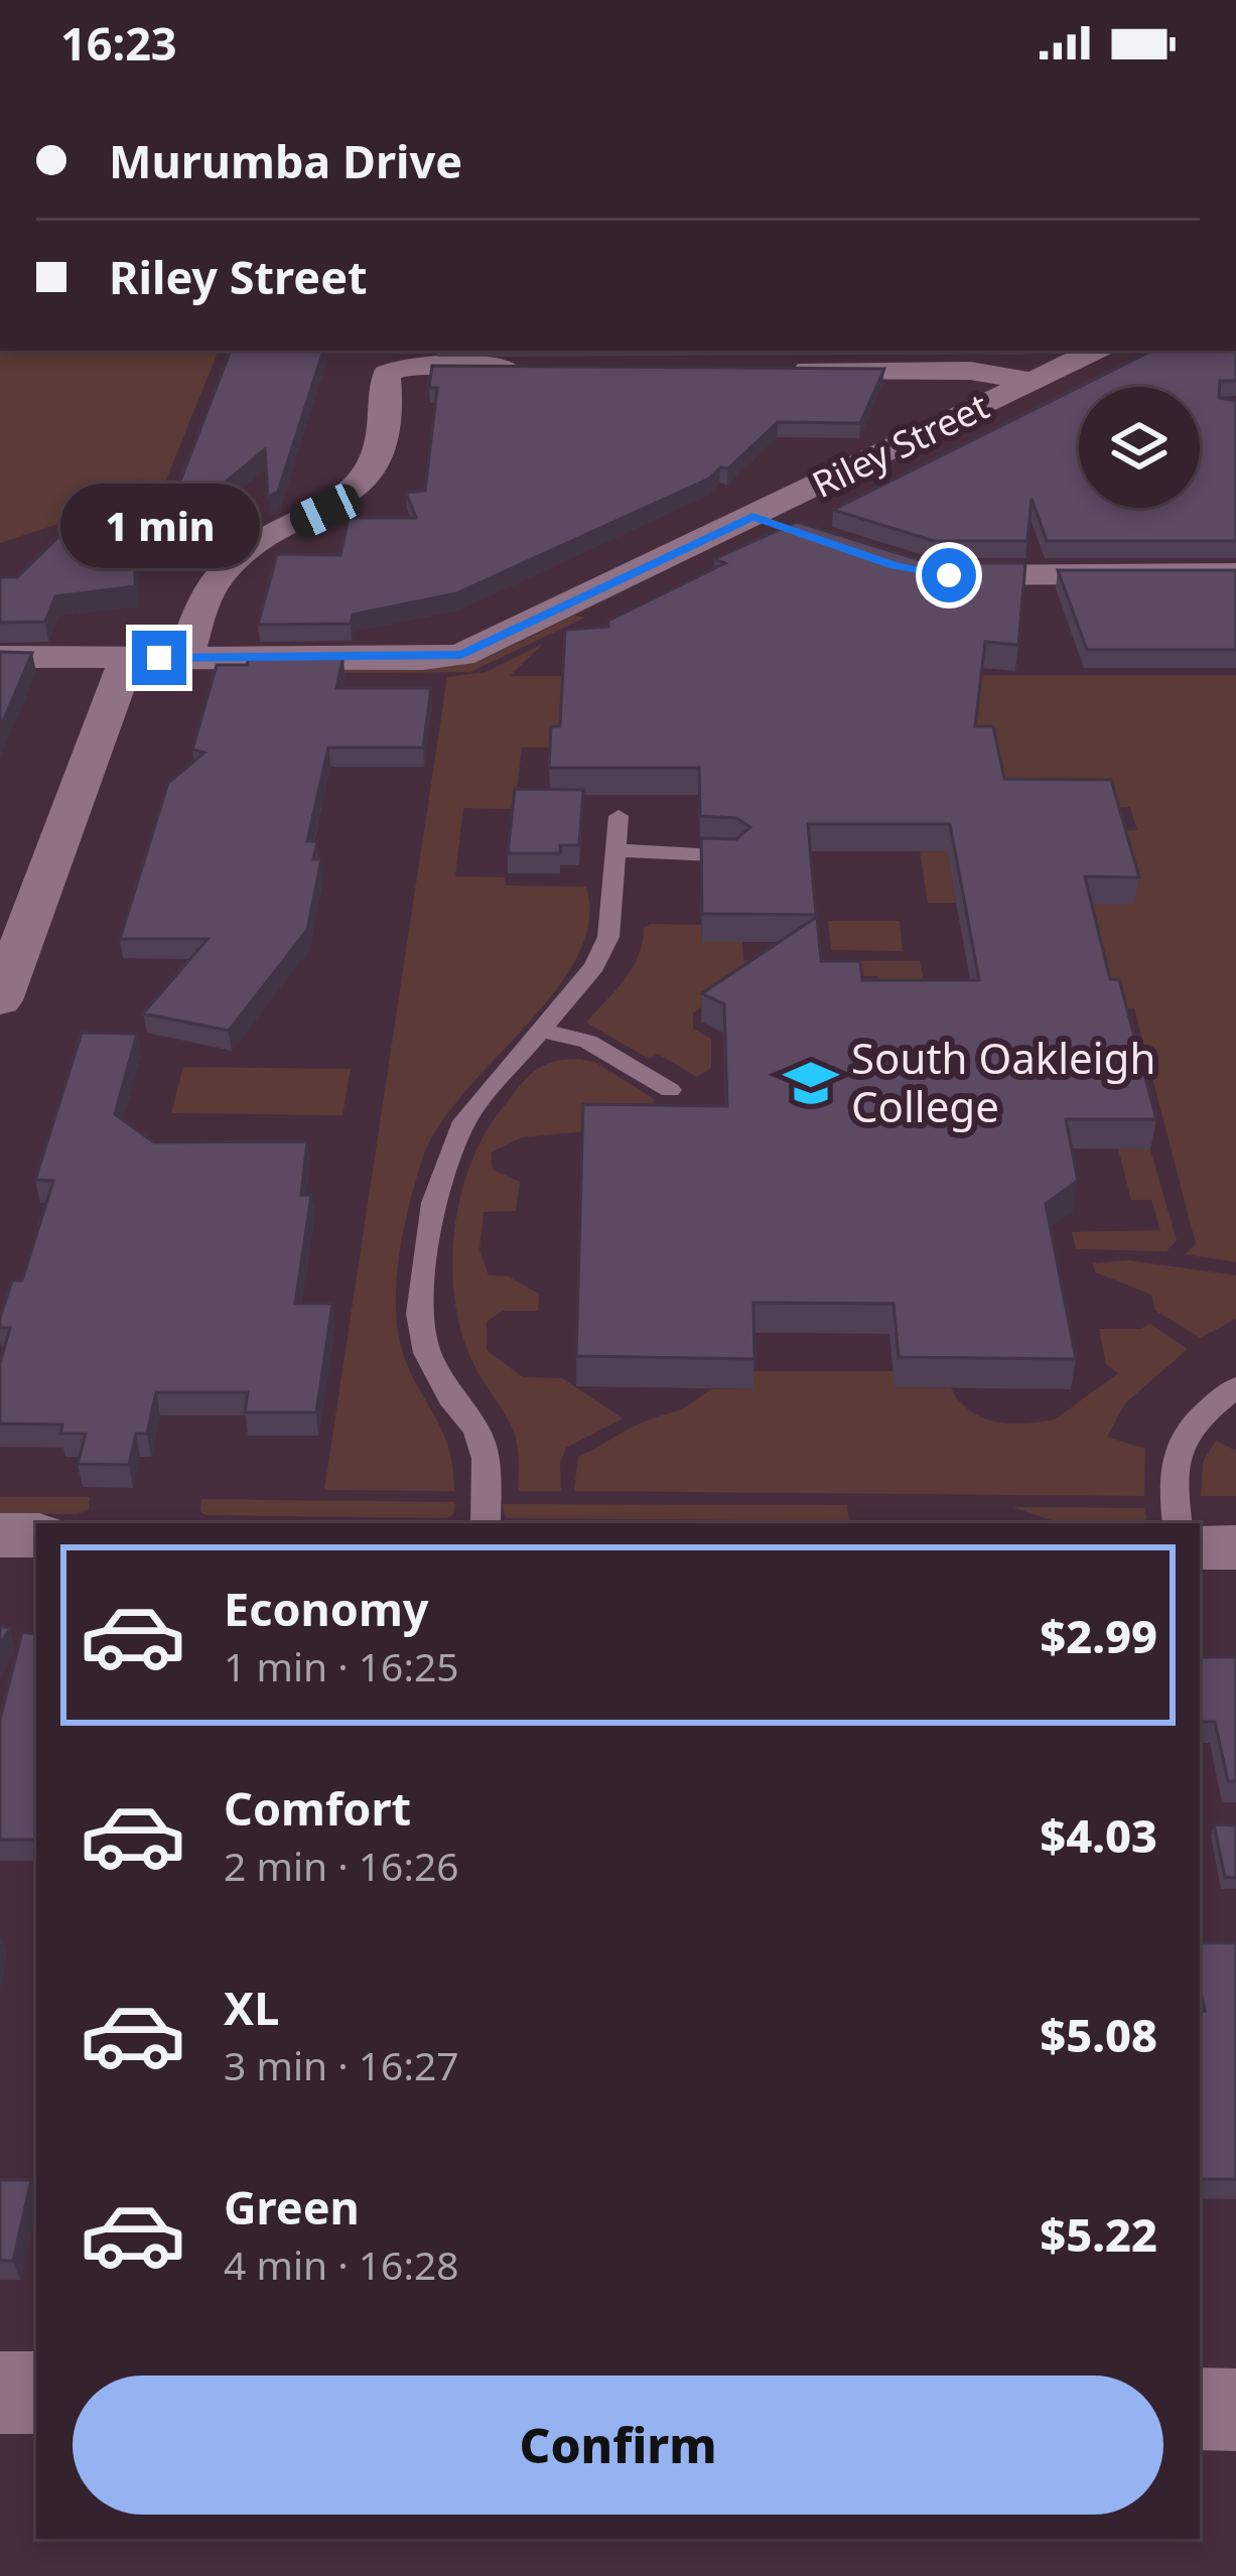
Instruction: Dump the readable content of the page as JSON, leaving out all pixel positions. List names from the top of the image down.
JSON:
{
  "streets": {
    "street": ["Riley Street"]
  },
  "places": {
    "school or university": ["South Oakleigh College"]
  },
  "page": {
    "status": "16:23",
    "banner": ["Murumba Drive", "Riley Street"],
    "bubble": "1 min",
    "list": [
      {
        "name": "Economy",
        "note": "1 min · 16:25",
        "value": "$2.99"
      },
      {
        "name": "Comfort",
        "note": "2 min · 16:26",
        "value": "$4.03"
      },
      {
        "name": "XL",
        "note": "3 min · 16:27",
        "value": "$5.08"
      },
      {
        "name": "Green",
        "note": "4 min · 16:28",
        "value": "$5.22"
      }
    ],
    "buttons": "Confirm"
  }
}
